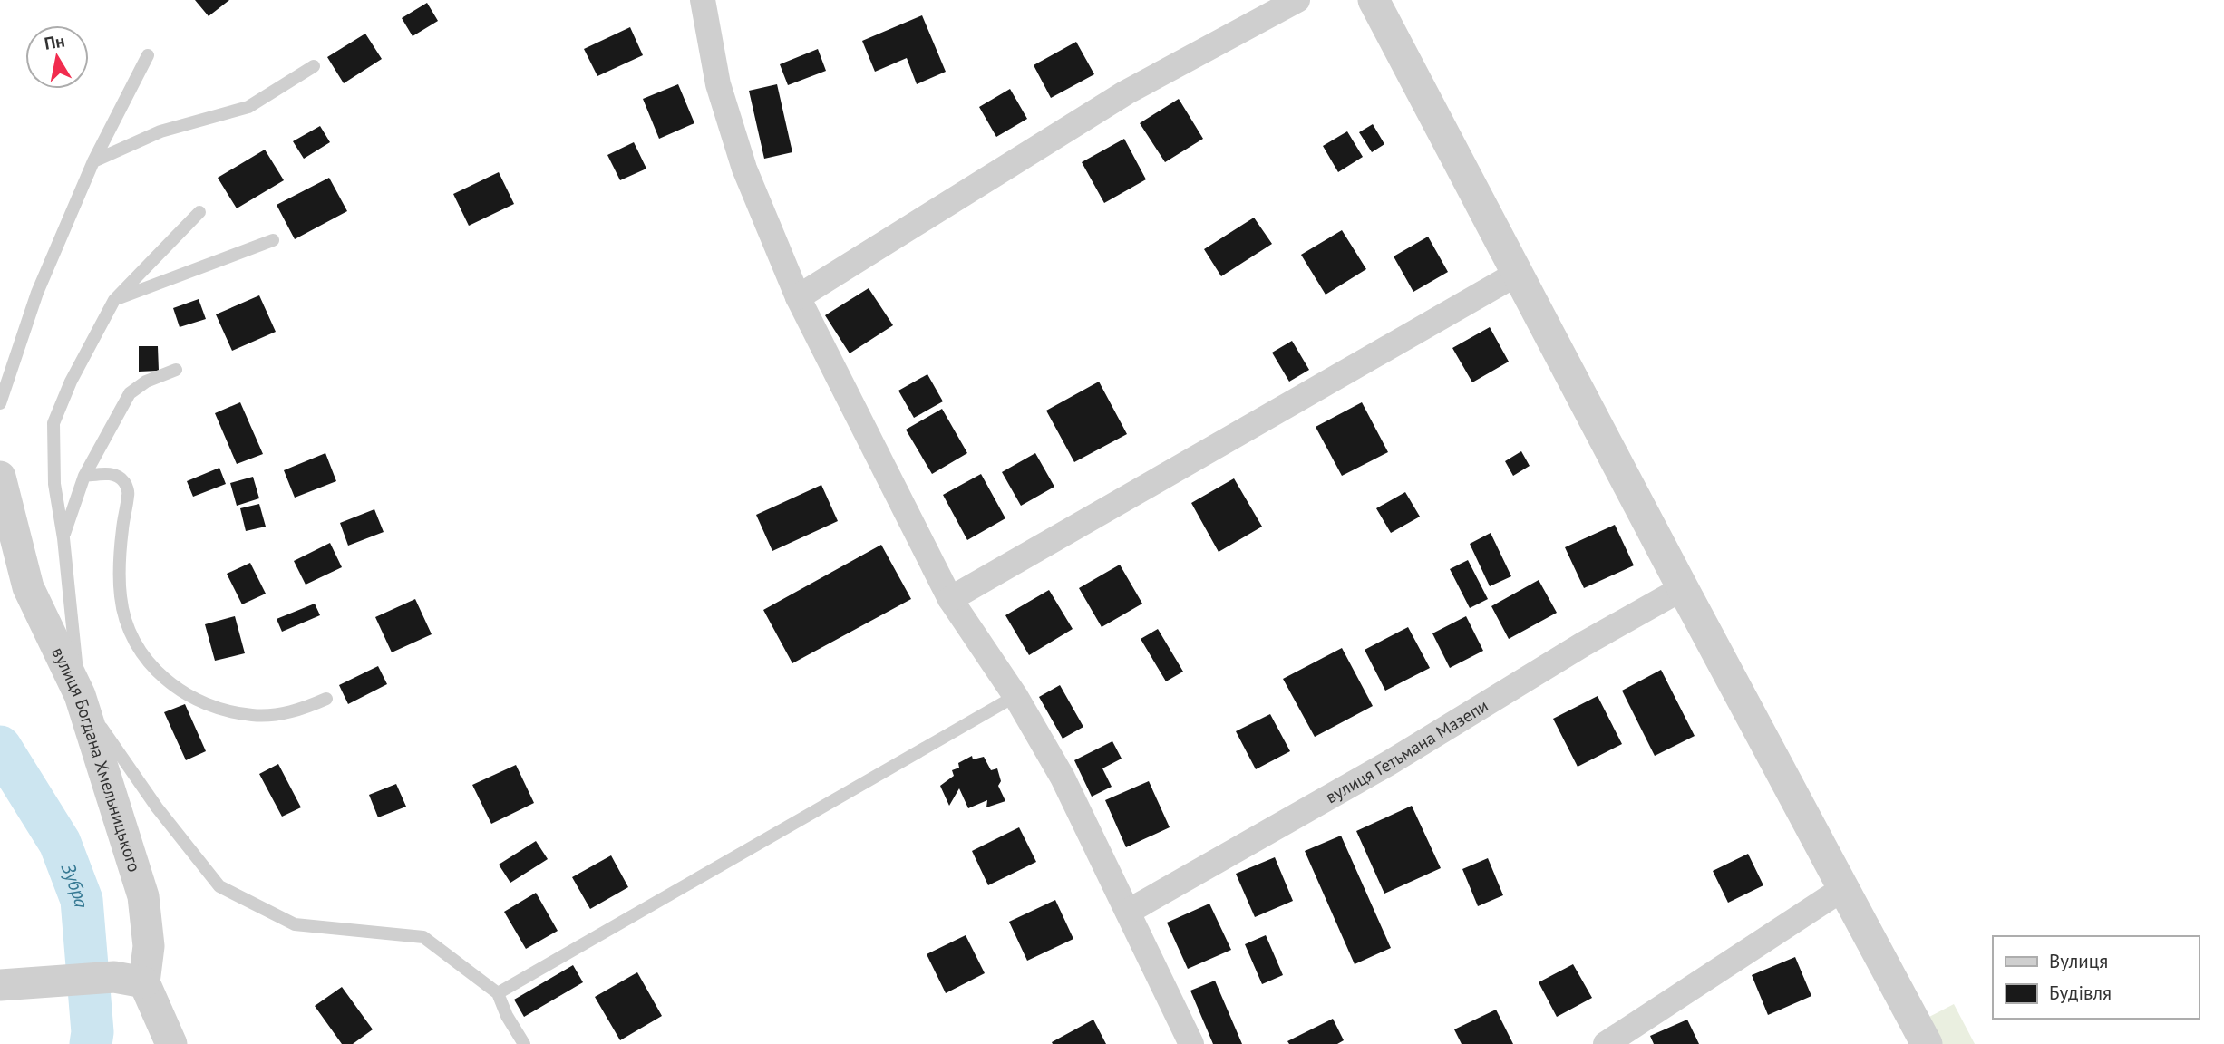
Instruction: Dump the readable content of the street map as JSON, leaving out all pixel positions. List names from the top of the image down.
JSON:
{
  "streets": {
    "street": ["вулиця Гетьмана Мазепи", "вулиця Богдана Хмельницького"]
  },
  "water": ["Зубра"],
  "legend": ["Вулиця", "Будівля"],
  "north": "top"
}
